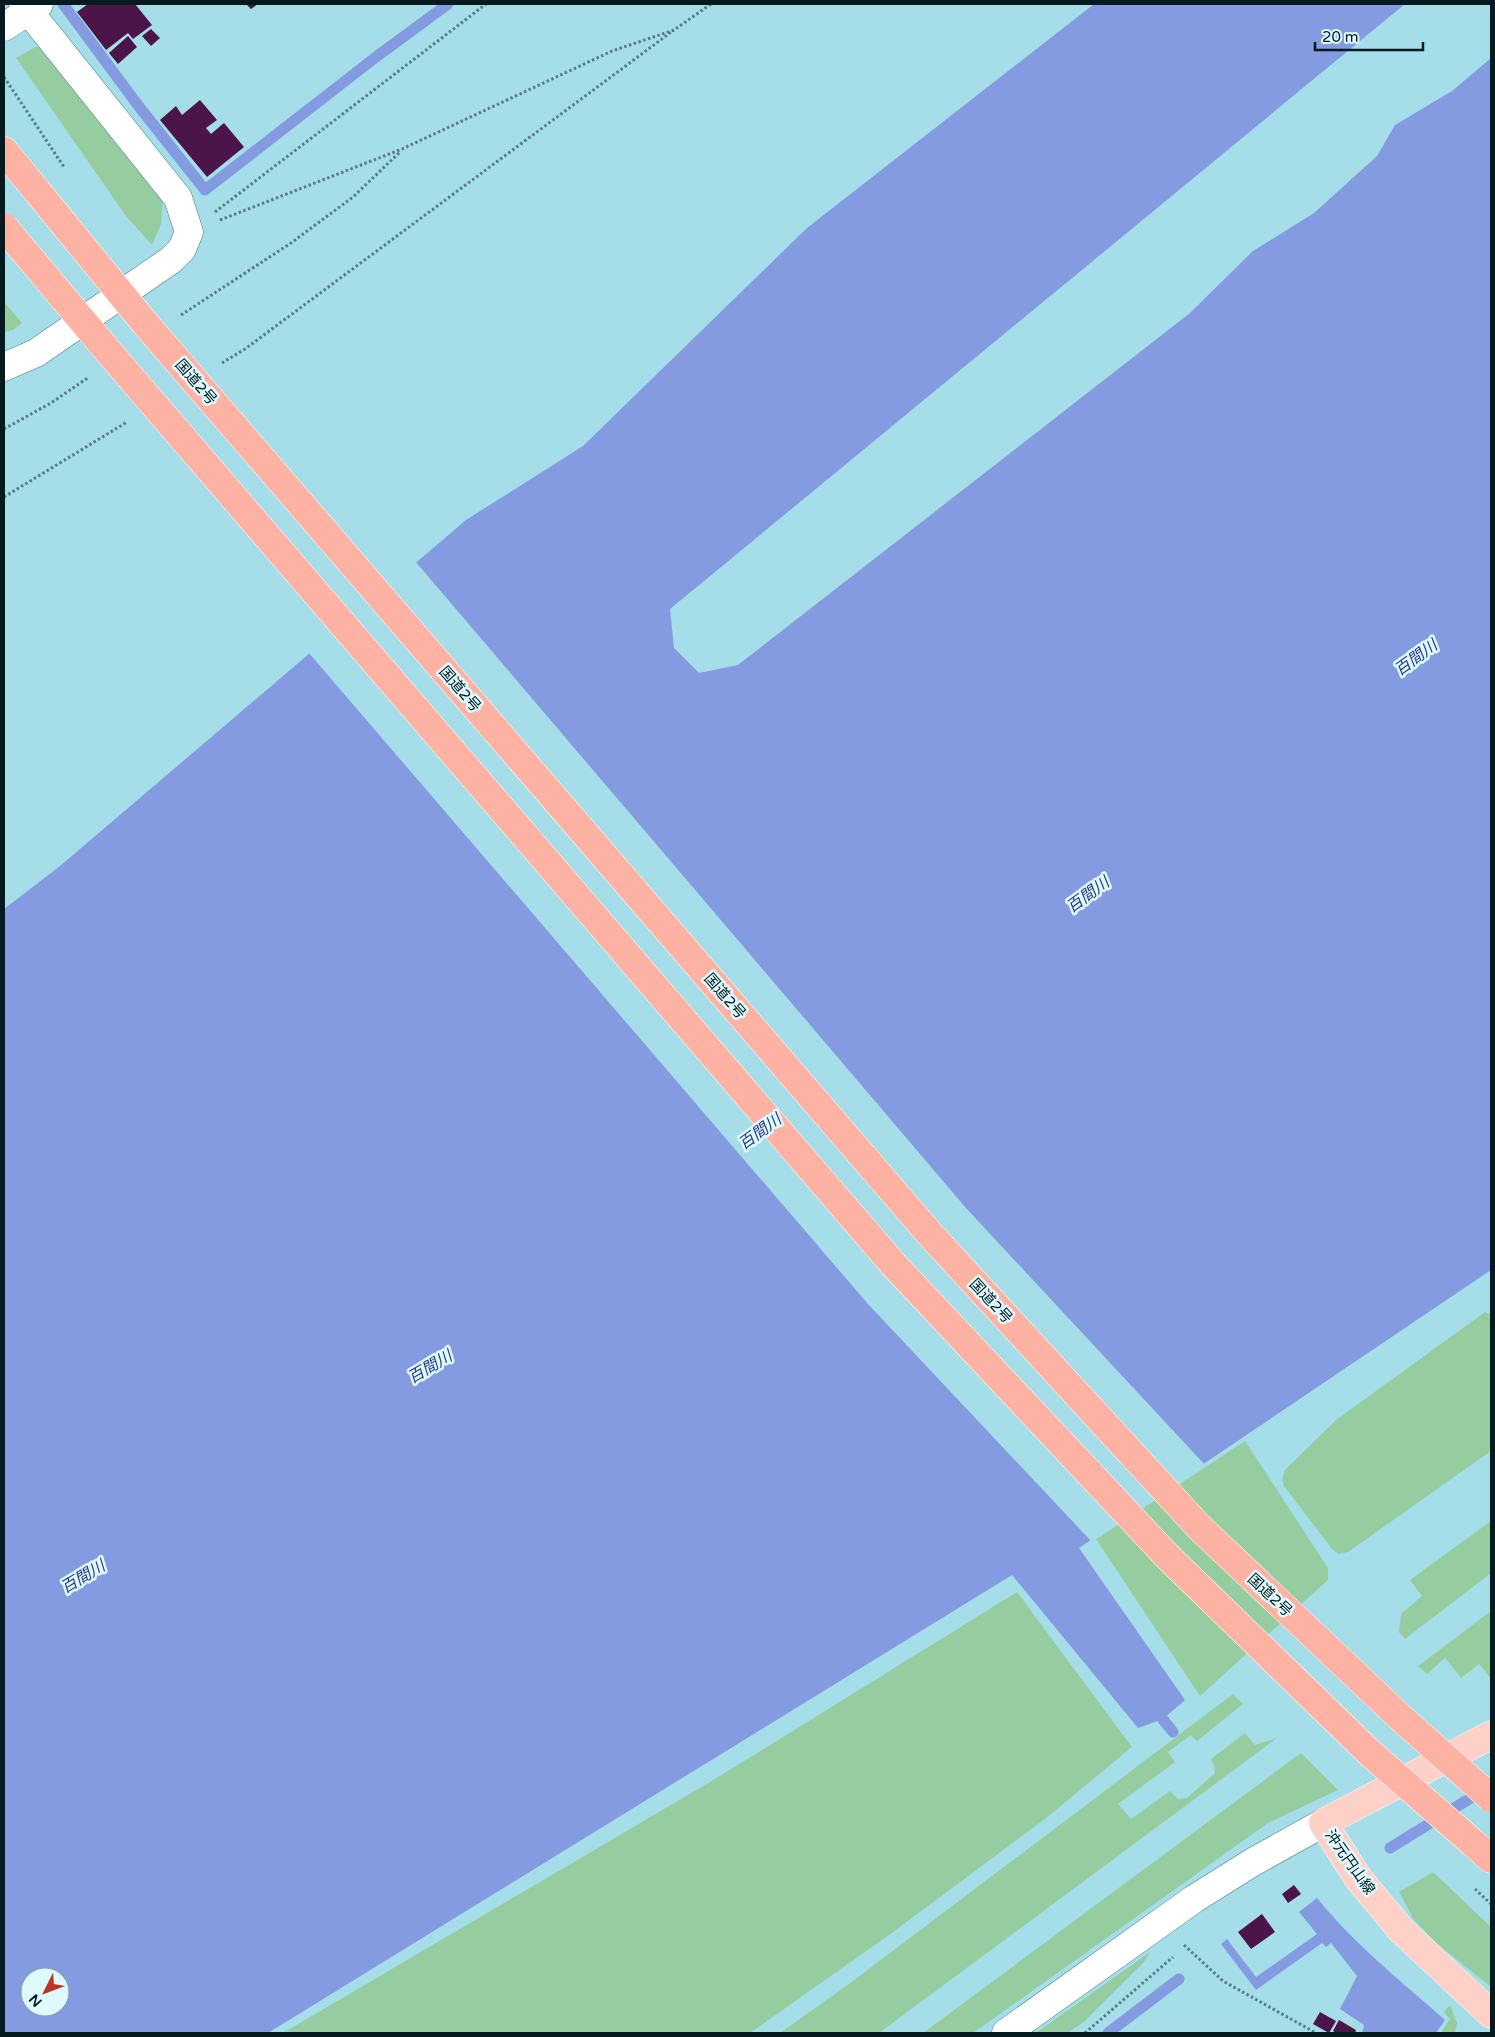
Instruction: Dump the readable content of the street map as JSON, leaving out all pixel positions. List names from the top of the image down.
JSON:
{
  "streets": {
    "highway": ["国道2号"],
    "main road": ["沖元円山線"]
  },
  "water": ["百間川"],
  "scale_bar": "20 m",
  "north": "bottom left"
}
